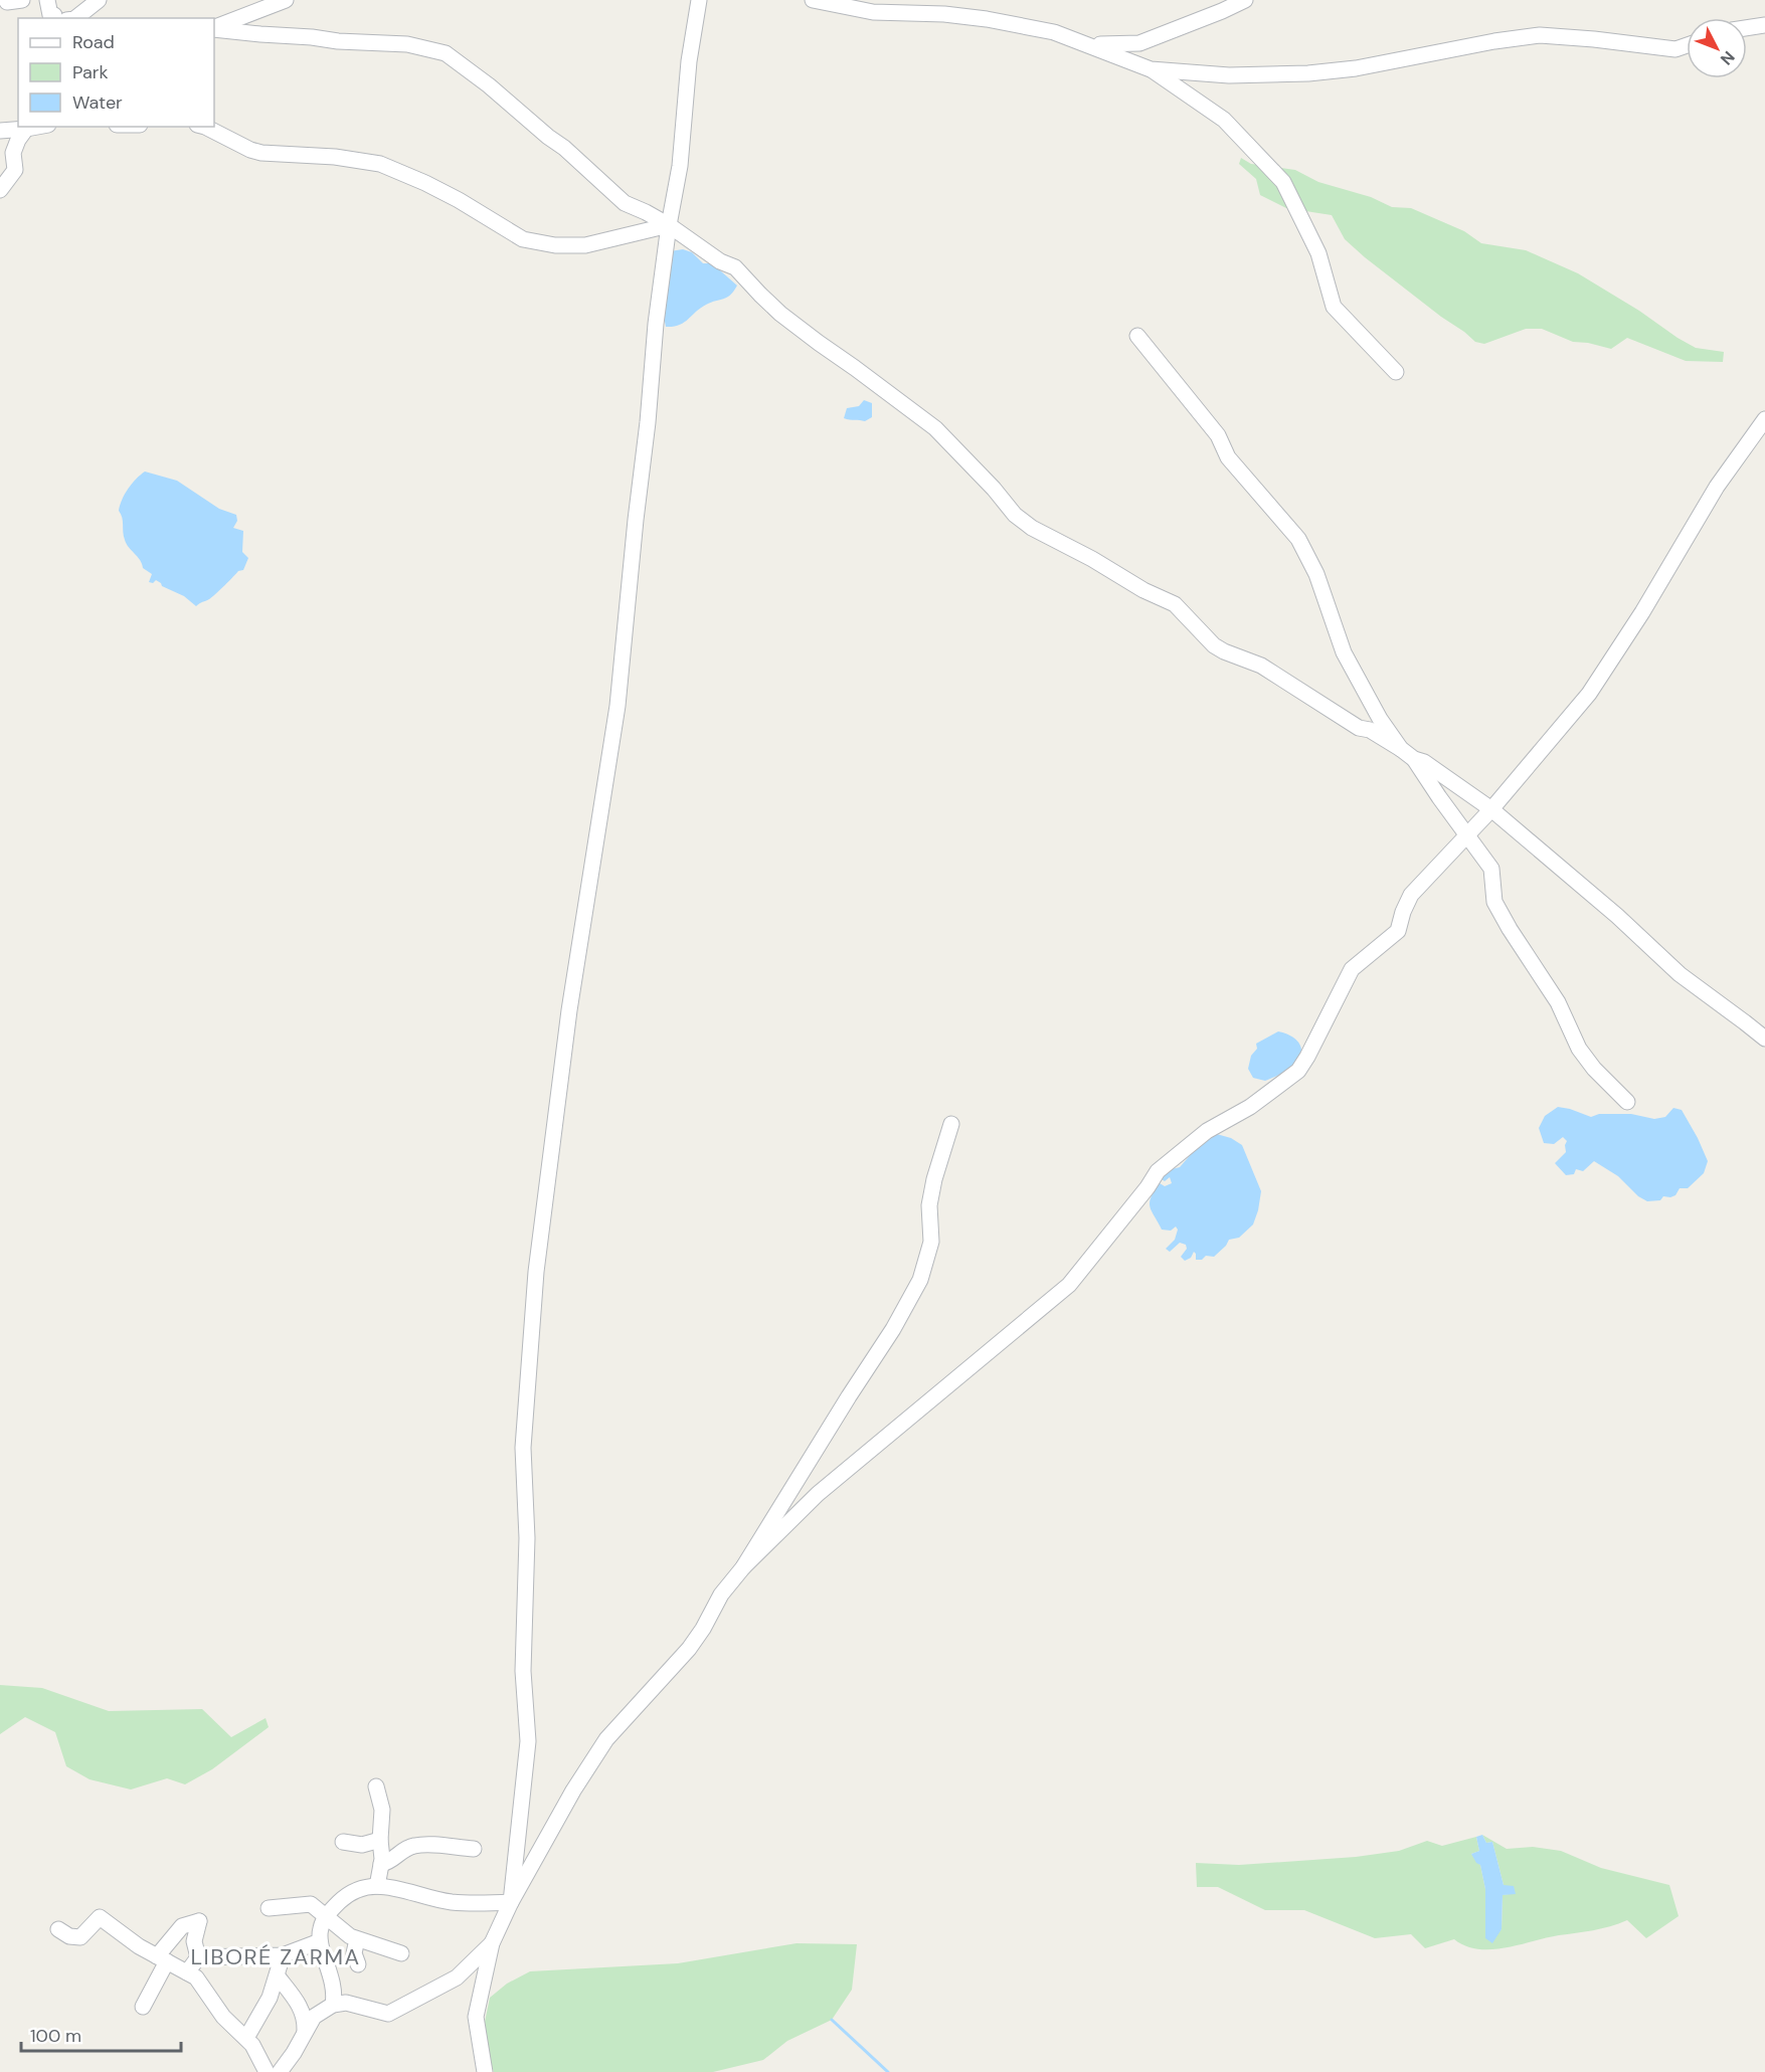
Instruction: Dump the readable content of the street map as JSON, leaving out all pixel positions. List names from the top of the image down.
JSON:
{
  "districts": ["LIBORÉ ZARMA"],
  "legend": ["Road", "Park", "Water"],
  "scale_bar": "100 m",
  "north": "bottom right"
}
